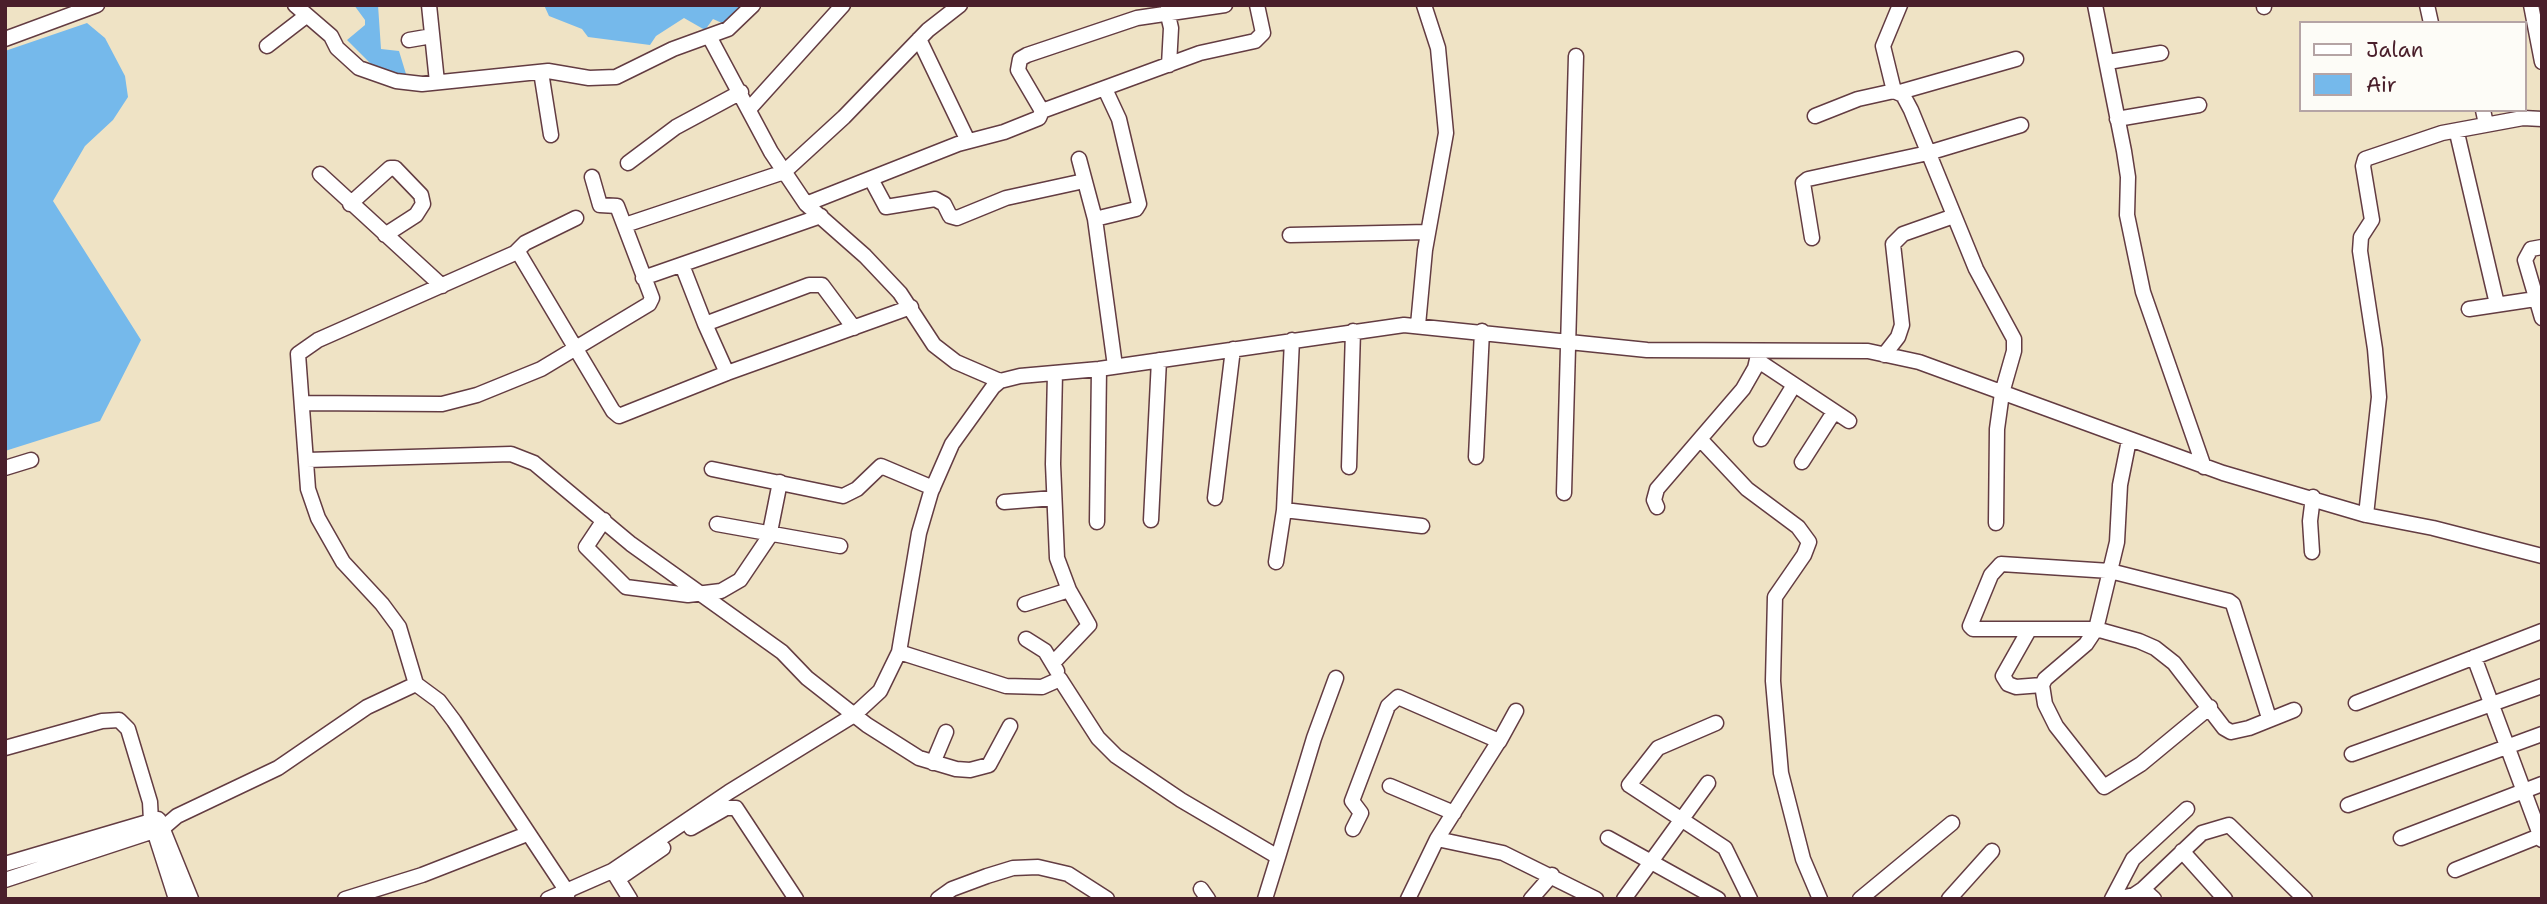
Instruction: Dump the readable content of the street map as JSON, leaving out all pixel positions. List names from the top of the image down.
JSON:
{
  "legend": ["Jalan", "Air"]
}
